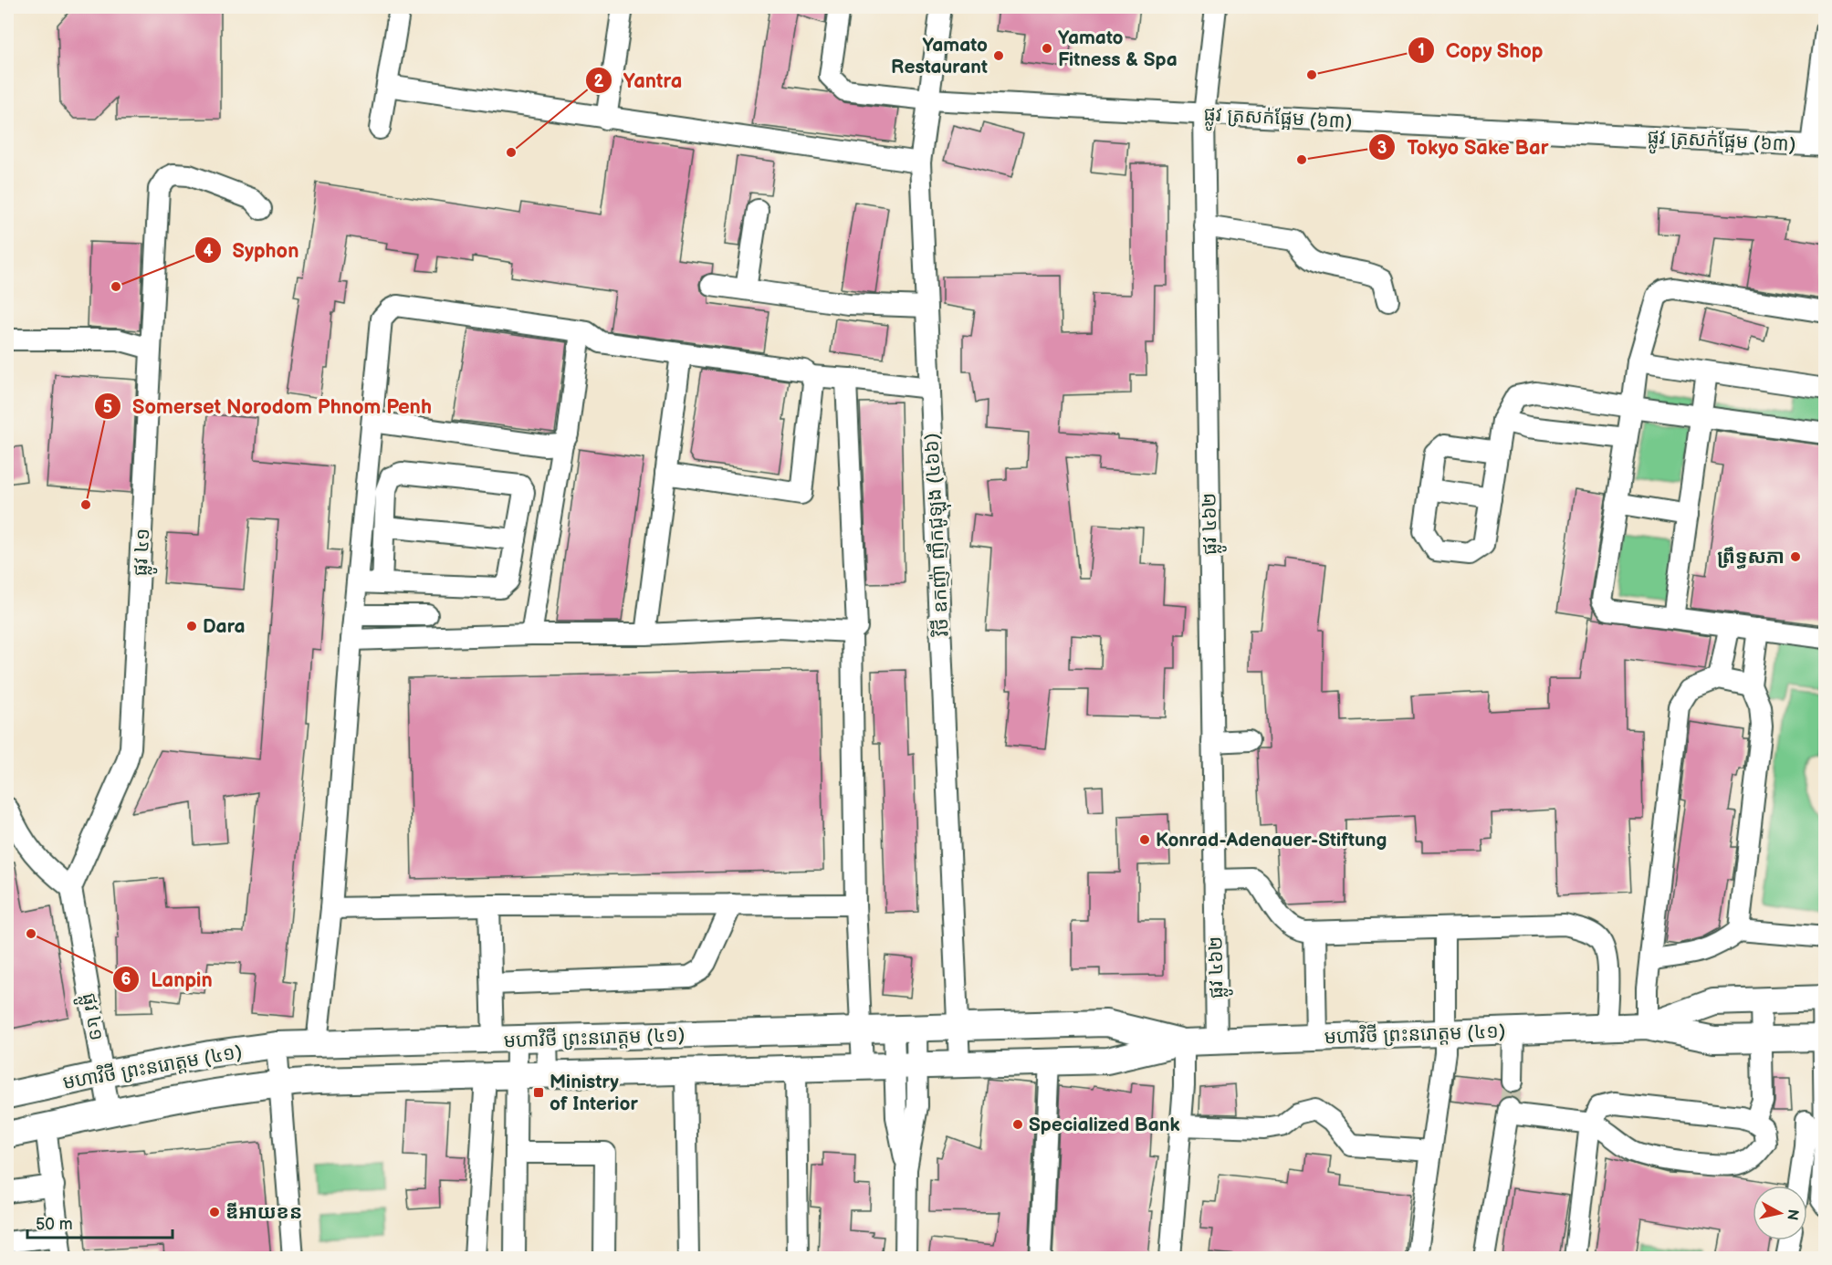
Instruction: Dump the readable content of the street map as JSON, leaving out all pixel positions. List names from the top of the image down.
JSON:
{
  "streets": {
    "main road": ["មហាវិថី ព្រះនរោត្តម (៤១)"],
    "street": [
      "ផ្លូវ ត្រសក់ផ្អែម (៦៣)",
      "ផ្លូវ ៤៦២",
      "វិថី ឧកញ៉ា ញឹកជូឡុង (៤៦៦)",
      "ផ្លូវ ៤១"
    ]
  },
  "crossings": [
    ["ផ្លូវ ត្រសក់ផ្អែម (៦៣)", "ផ្លូវ ៤៦២"],
    ["ផ្លូវ ត្រសក់ផ្អែម (៦៣)", "វិថី ឧកញ៉ា ញឹកជូឡុង (៤៦៦)"],
    ["ផ្លូវ ៤៦២", "មហាវិថី ព្រះនរោត្តម (៤១)"],
    ["វិថី ឧកញ៉ា ញឹកជូឡុង (៤៦៦)", "មហាវិថី ព្រះនរោត្តម (៤១)"],
    ["ផ្លូវ ៤១", "មហាវិថី ព្រះនរោត្តម (៤១)"]
  ],
  "places": {
    "other": [
      "Yamato Fitness & Spa",
      "Yamato Restaurant",
      "Copy Shop",
      "Yantra",
      "Tokyo Sake Bar",
      "Syphon",
      "Somerset Norodom Phnom Penh",
      "ព្រឹទ្ធសភា",
      "Dara",
      "Konrad-Adenauer-Stiftung",
      "Lanpin",
      "Specialized Bank",
      "ឌីអាយខន"
    ],
    "transit": ["Ministry of Interior"]
  },
  "scale_bar": "50 m",
  "north": "right"
}
